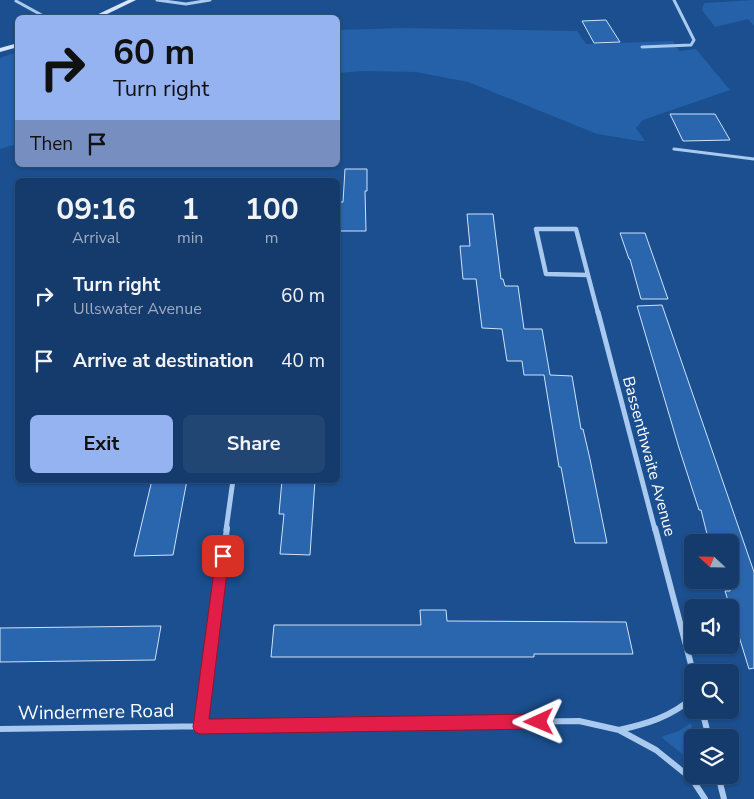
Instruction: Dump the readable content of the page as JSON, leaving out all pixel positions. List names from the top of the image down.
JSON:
{
  "streets": {
    "street": ["Bassenthwaite Avenue", "Windermere Road"]
  },
  "north": "left",
  "page": {
    "turn": ["60 m", "Turn right"],
    "then": "Then",
    "eta": [
      "09:16",
      "Arrival",
      "1",
      "min",
      "100",
      "m"
    ],
    "list": [
      {
        "name": "Turn right",
        "note": "Ullswater Avenue",
        "value": "60 m"
      },
      {
        "name": "Arrive at destination",
        "value": "40 m"
      }
    ],
    "buttons": ["Exit", "Share"]
  }
}
